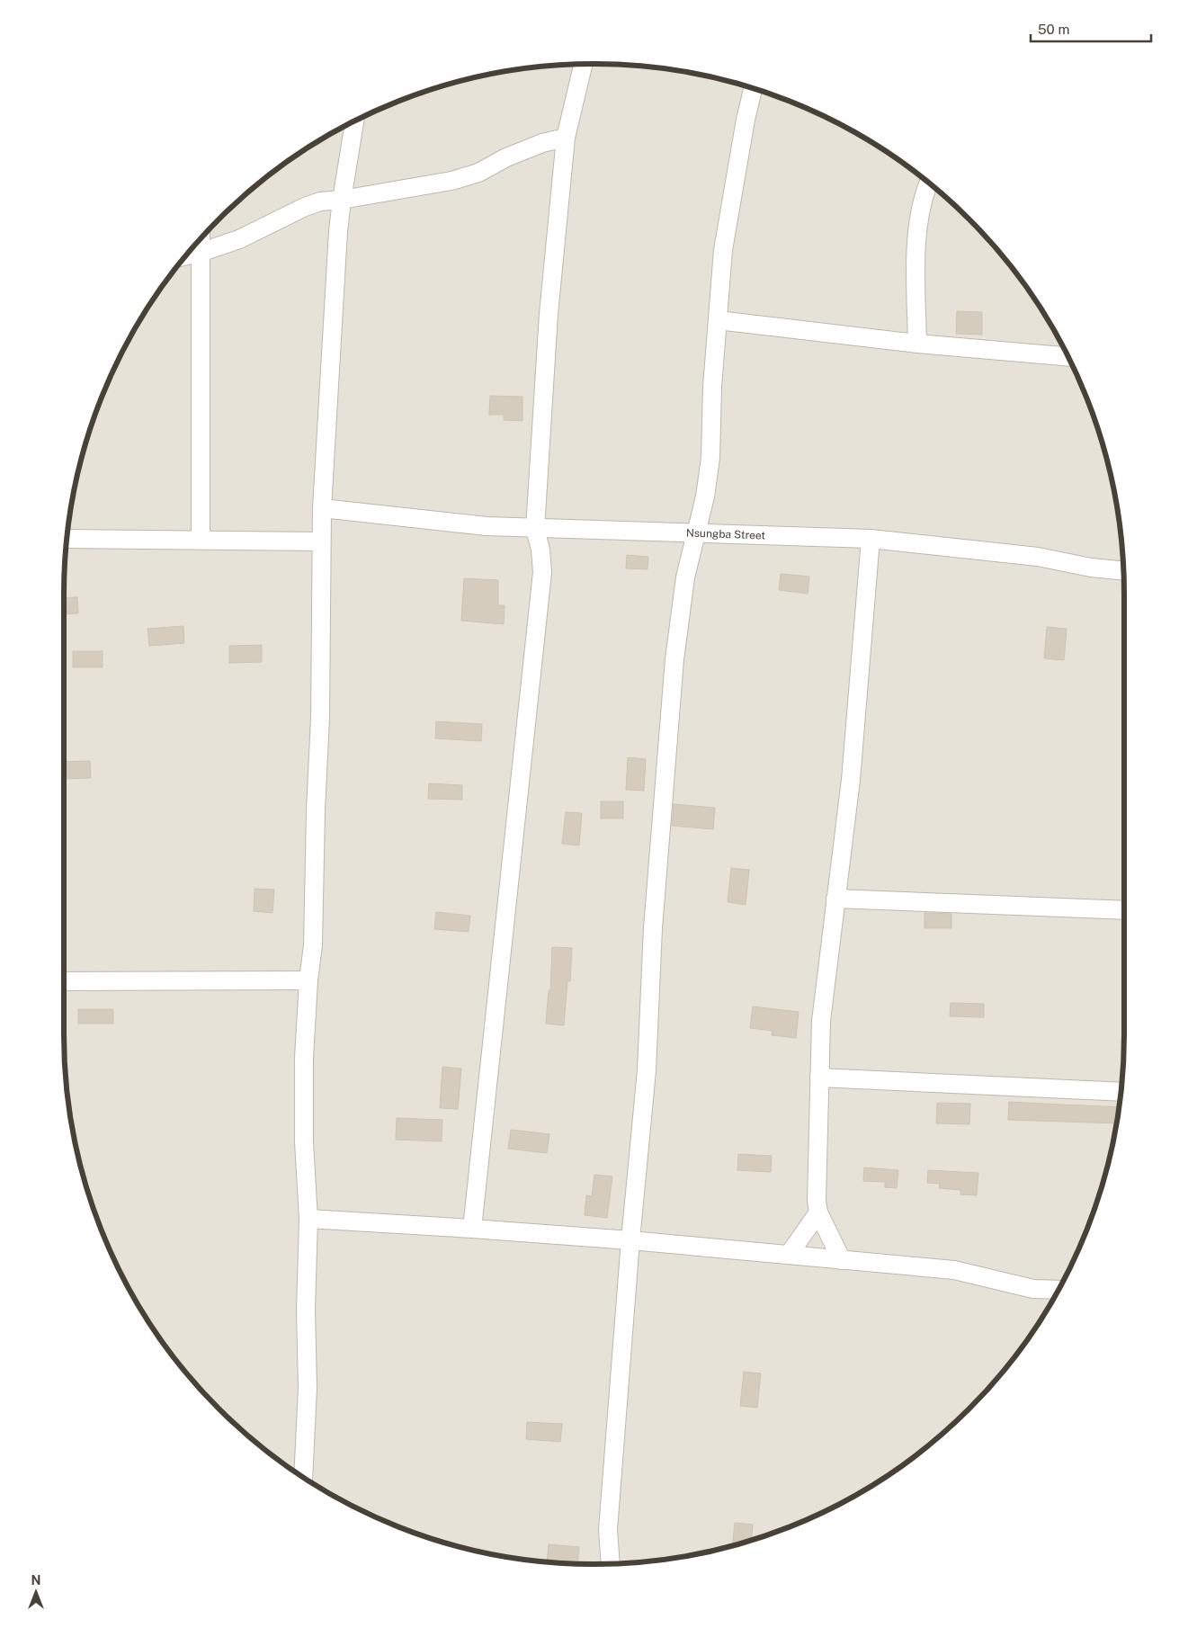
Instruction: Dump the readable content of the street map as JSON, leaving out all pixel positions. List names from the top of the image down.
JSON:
{
  "streets": {
    "street": ["Nsungba Street"]
  },
  "scale_bar": "50 m",
  "north": "top"
}
